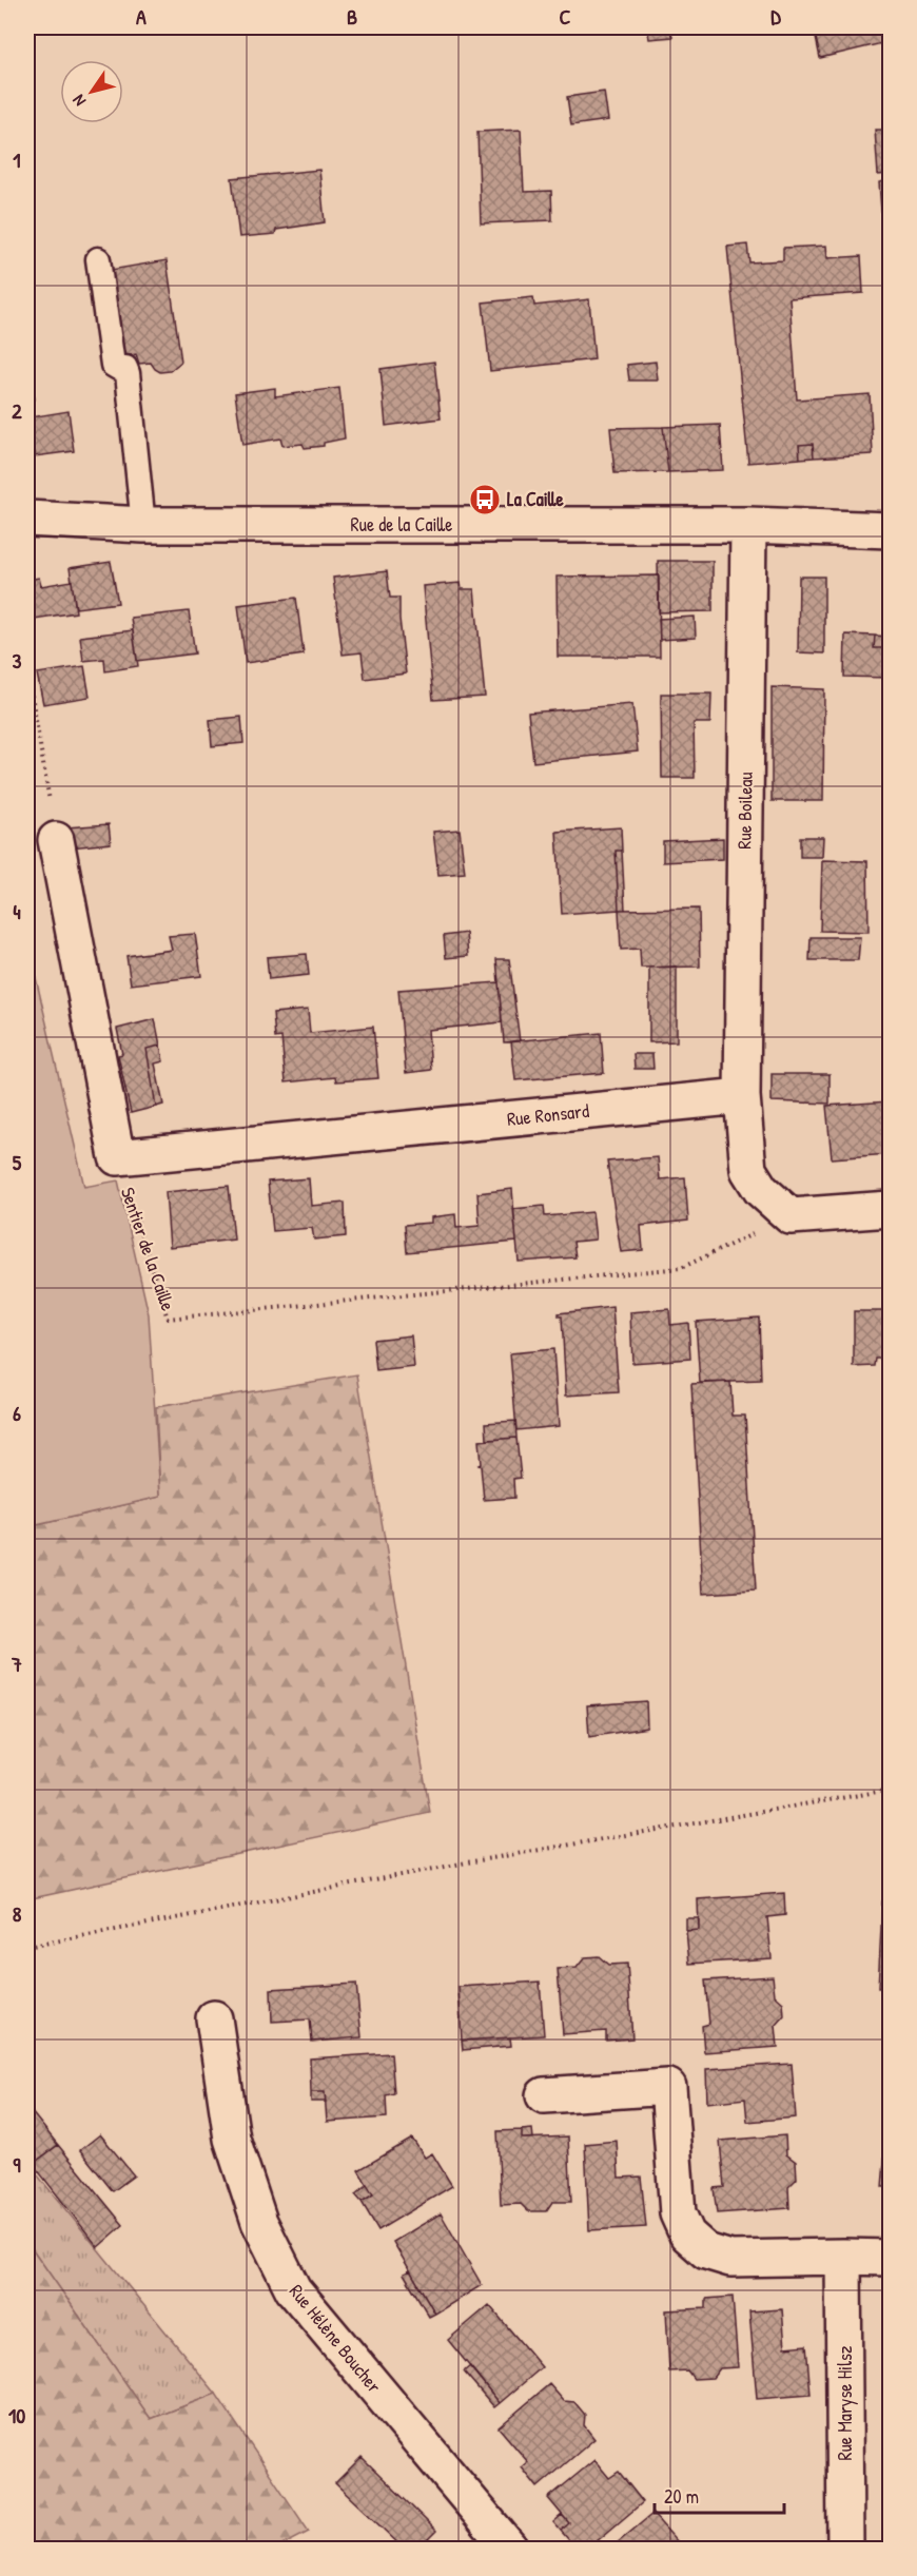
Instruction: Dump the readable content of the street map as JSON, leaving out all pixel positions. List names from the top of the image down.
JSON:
{
  "streets": {
    "street": [
      "Rue de la Caille",
      "Rue Boileau",
      "Rue Ronsard",
      "Rue Hélène Boucher",
      "Rue Maryse Hilsz"
    ],
    "path": ["Sentier de la Caille"]
  },
  "crossings": [
    ["Rue de la Caille", "Rue Boileau"],
    ["Rue Boileau", "Rue Ronsard"],
    ["Rue Ronsard", "Sentier de la Caille"]
  ],
  "places": {
    "bus stop": ["La Caille"]
  },
  "scale_bar": "20 m",
  "north": "bottom left",
  "grid": {
    "columns": [
      "A",
      "B",
      "C",
      "D"
    ],
    "rows": [
      "1",
      "2",
      "3",
      "4",
      "5",
      "6",
      "7",
      "8",
      "9",
      "10"
    ]
  }
}
